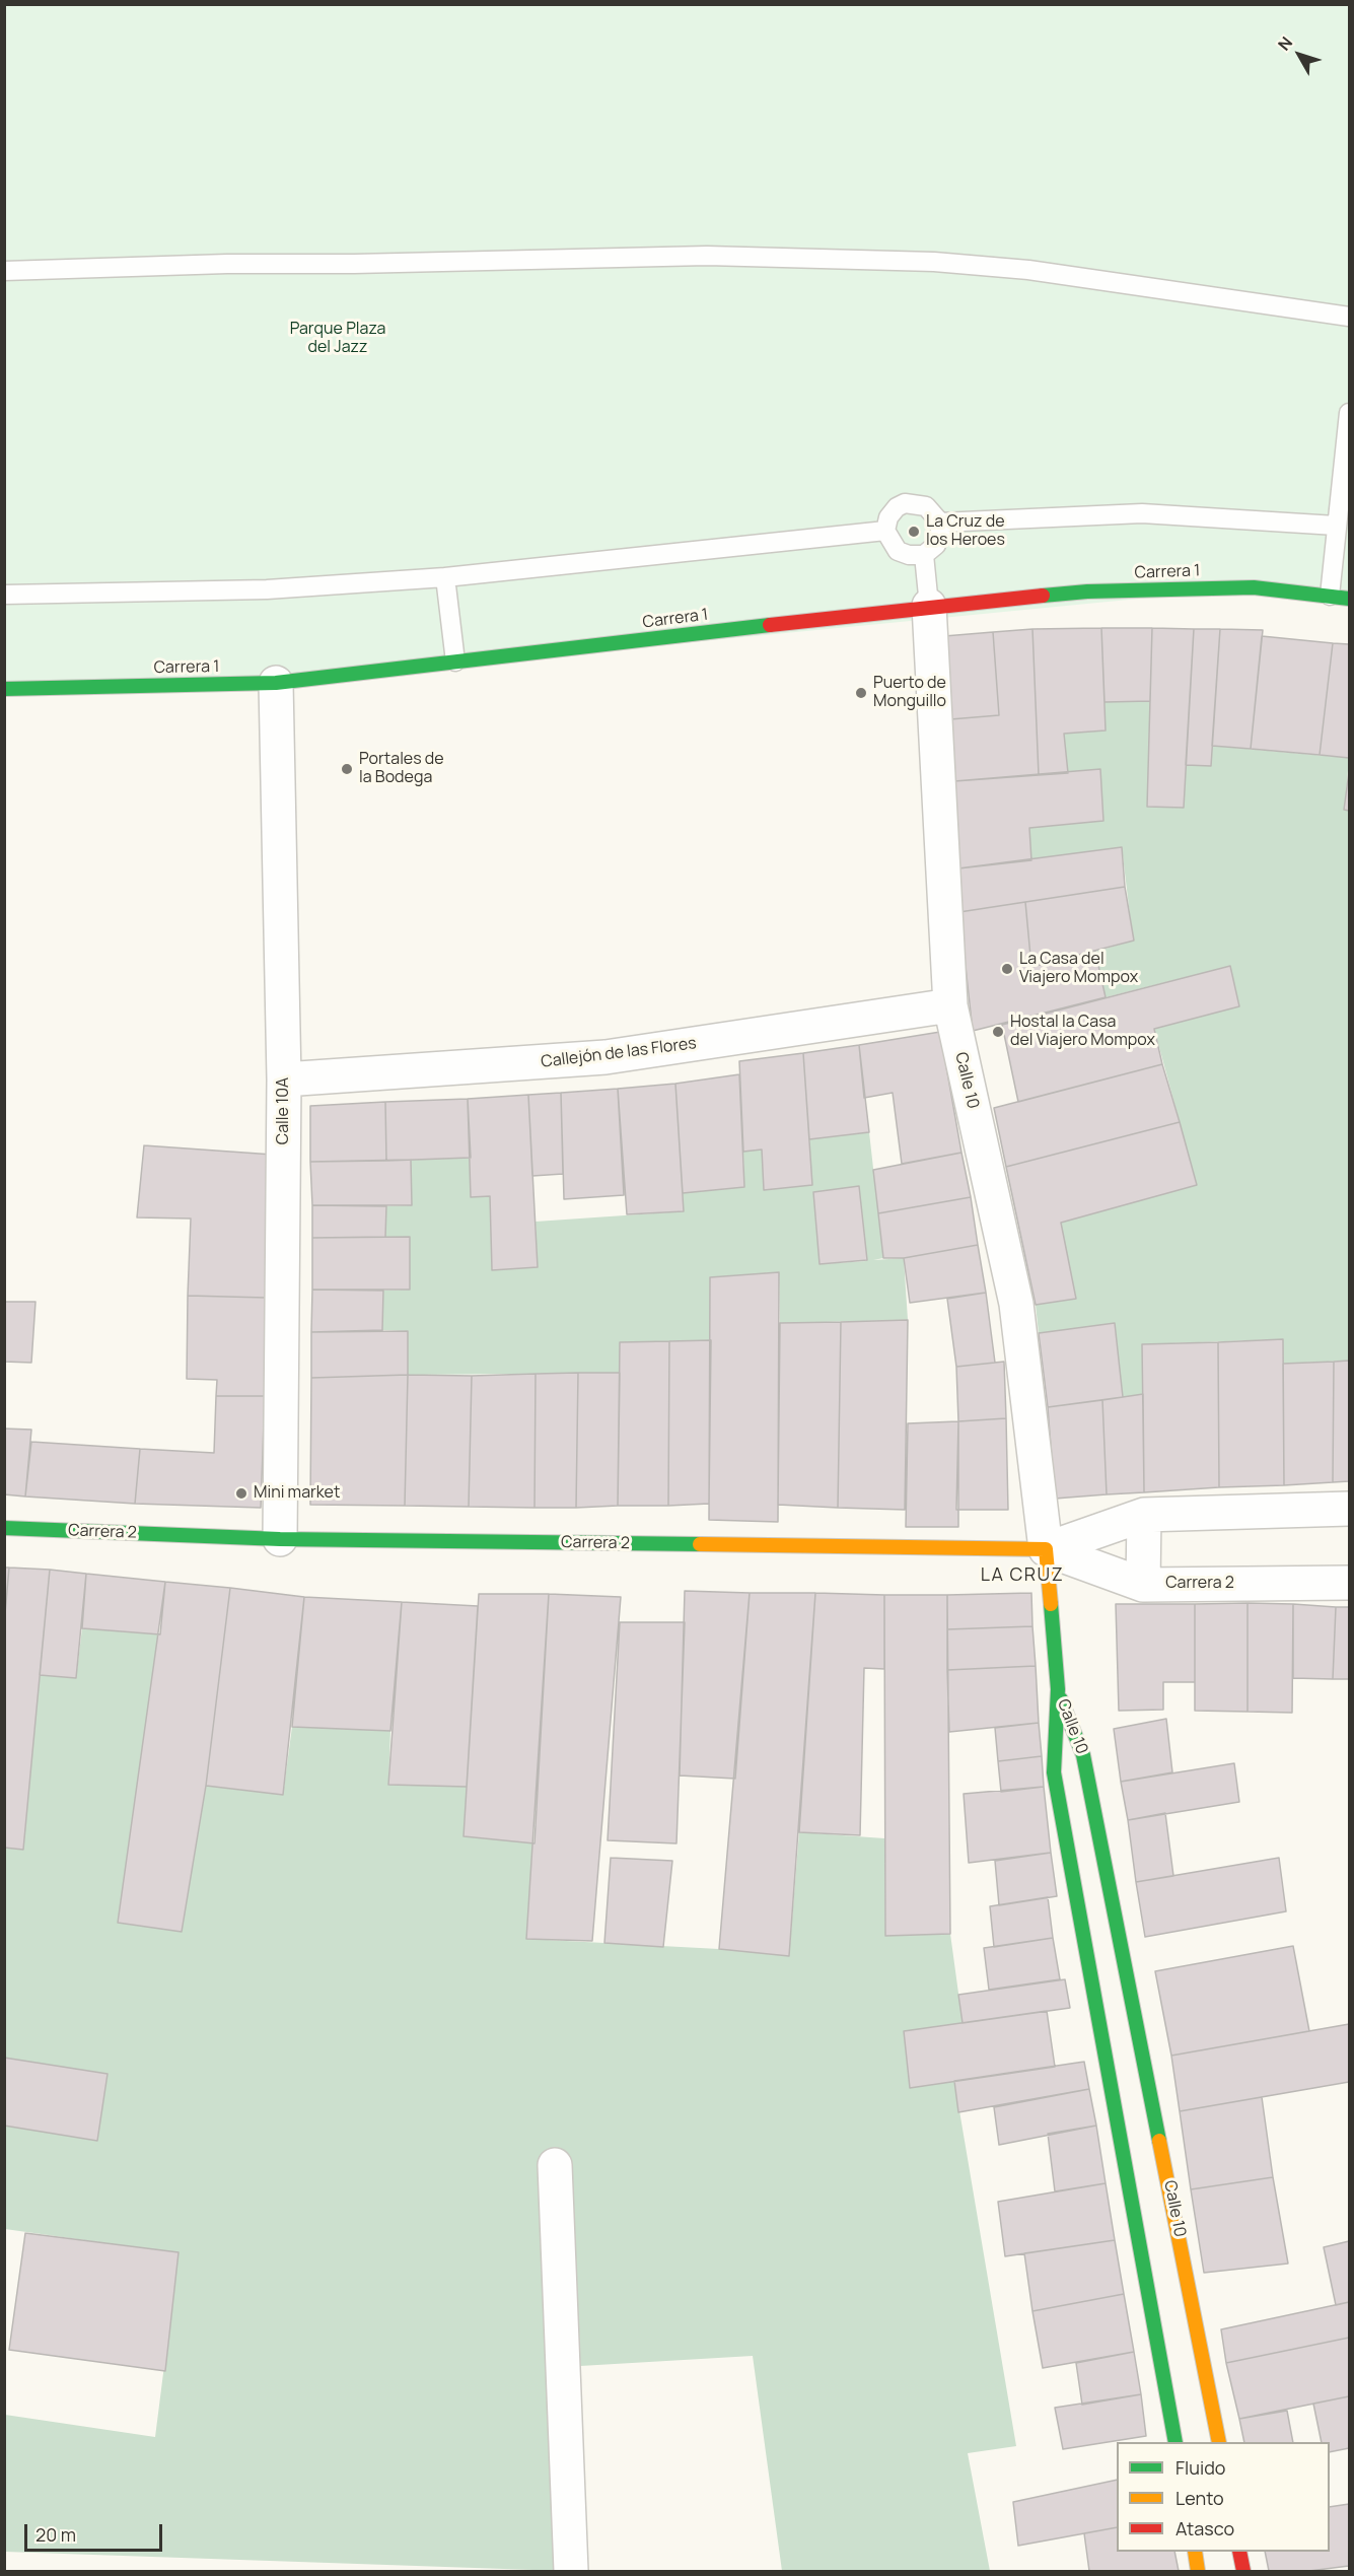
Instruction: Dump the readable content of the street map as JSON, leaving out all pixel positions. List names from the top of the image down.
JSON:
{
  "streets": {
    "main road": ["Carrera 1", "Calle 10", "Carrera 2"],
    "street": ["Callejón de las Flores", "Calle 10A"]
  },
  "crossings": [
    ["Carrera 1", "Calle 10"],
    ["Carrera 1", "Calle 10A"],
    ["Callejón de las Flores", "Calle 10"],
    ["Callejón de las Flores", "Calle 10A"],
    ["Calle 10", "Carrera 2"],
    ["Calle 10A", "Carrera 2"]
  ],
  "districts": ["LA CRUZ"],
  "parks": ["Parque Plaza del Jazz"],
  "places": [
    "La Cruz de los Heroes",
    "Puerto de Monguillo",
    "Portales de la Bodega",
    "La Casa del Viajero Mompox",
    "Hostal la Casa del Viajero Mompox",
    "Mini market"
  ],
  "legend": ["Fluido", "Lento", "Atasco"],
  "scale_bar": "20 m",
  "north": "top left"
}
